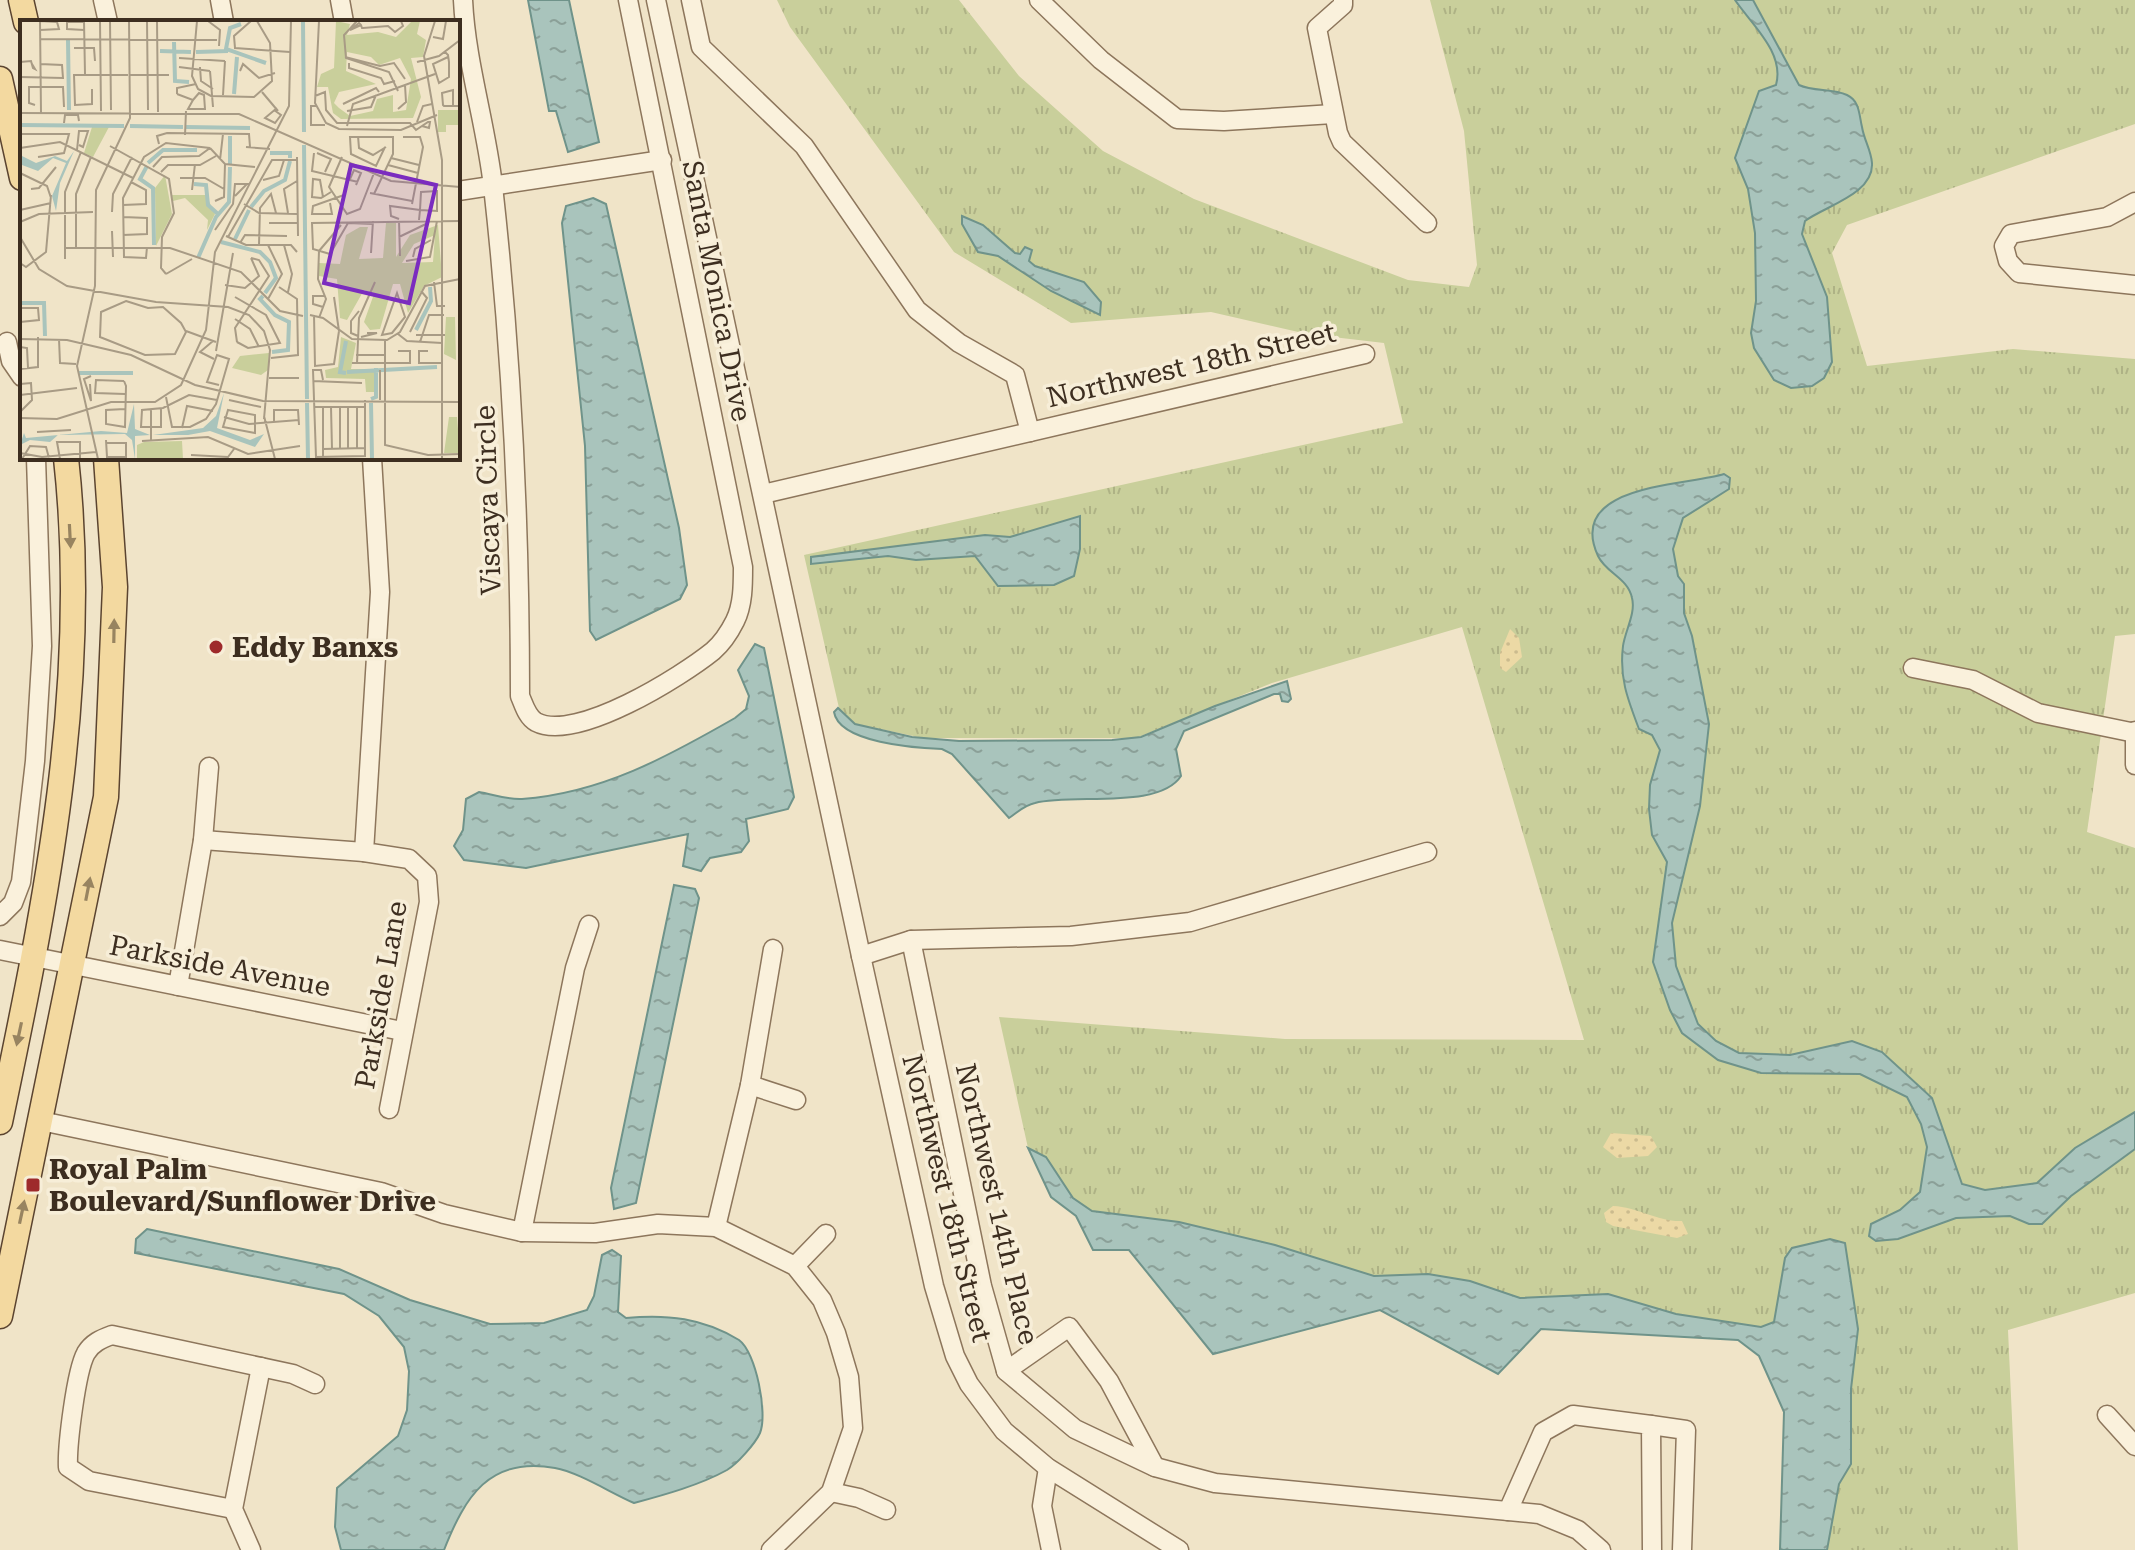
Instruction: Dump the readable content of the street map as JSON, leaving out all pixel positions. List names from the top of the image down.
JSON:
{
  "streets": {
    "street": [
      "Santa Monica Drive",
      "Northwest 18th Street",
      "Viscaya Circle",
      "Parkside Avenue",
      "Parkside Lane",
      "Northwest 14th Place"
    ]
  },
  "crossings": [
    ["Santa Monica Drive", "Viscaya Circle"],
    ["Parkside Avenue", "Parkside Lane"]
  ],
  "places": {
    "other": ["Eddy Banxs"],
    "transit": ["Royal Palm Boulevard/Sunflower Drive"]
  }
}
